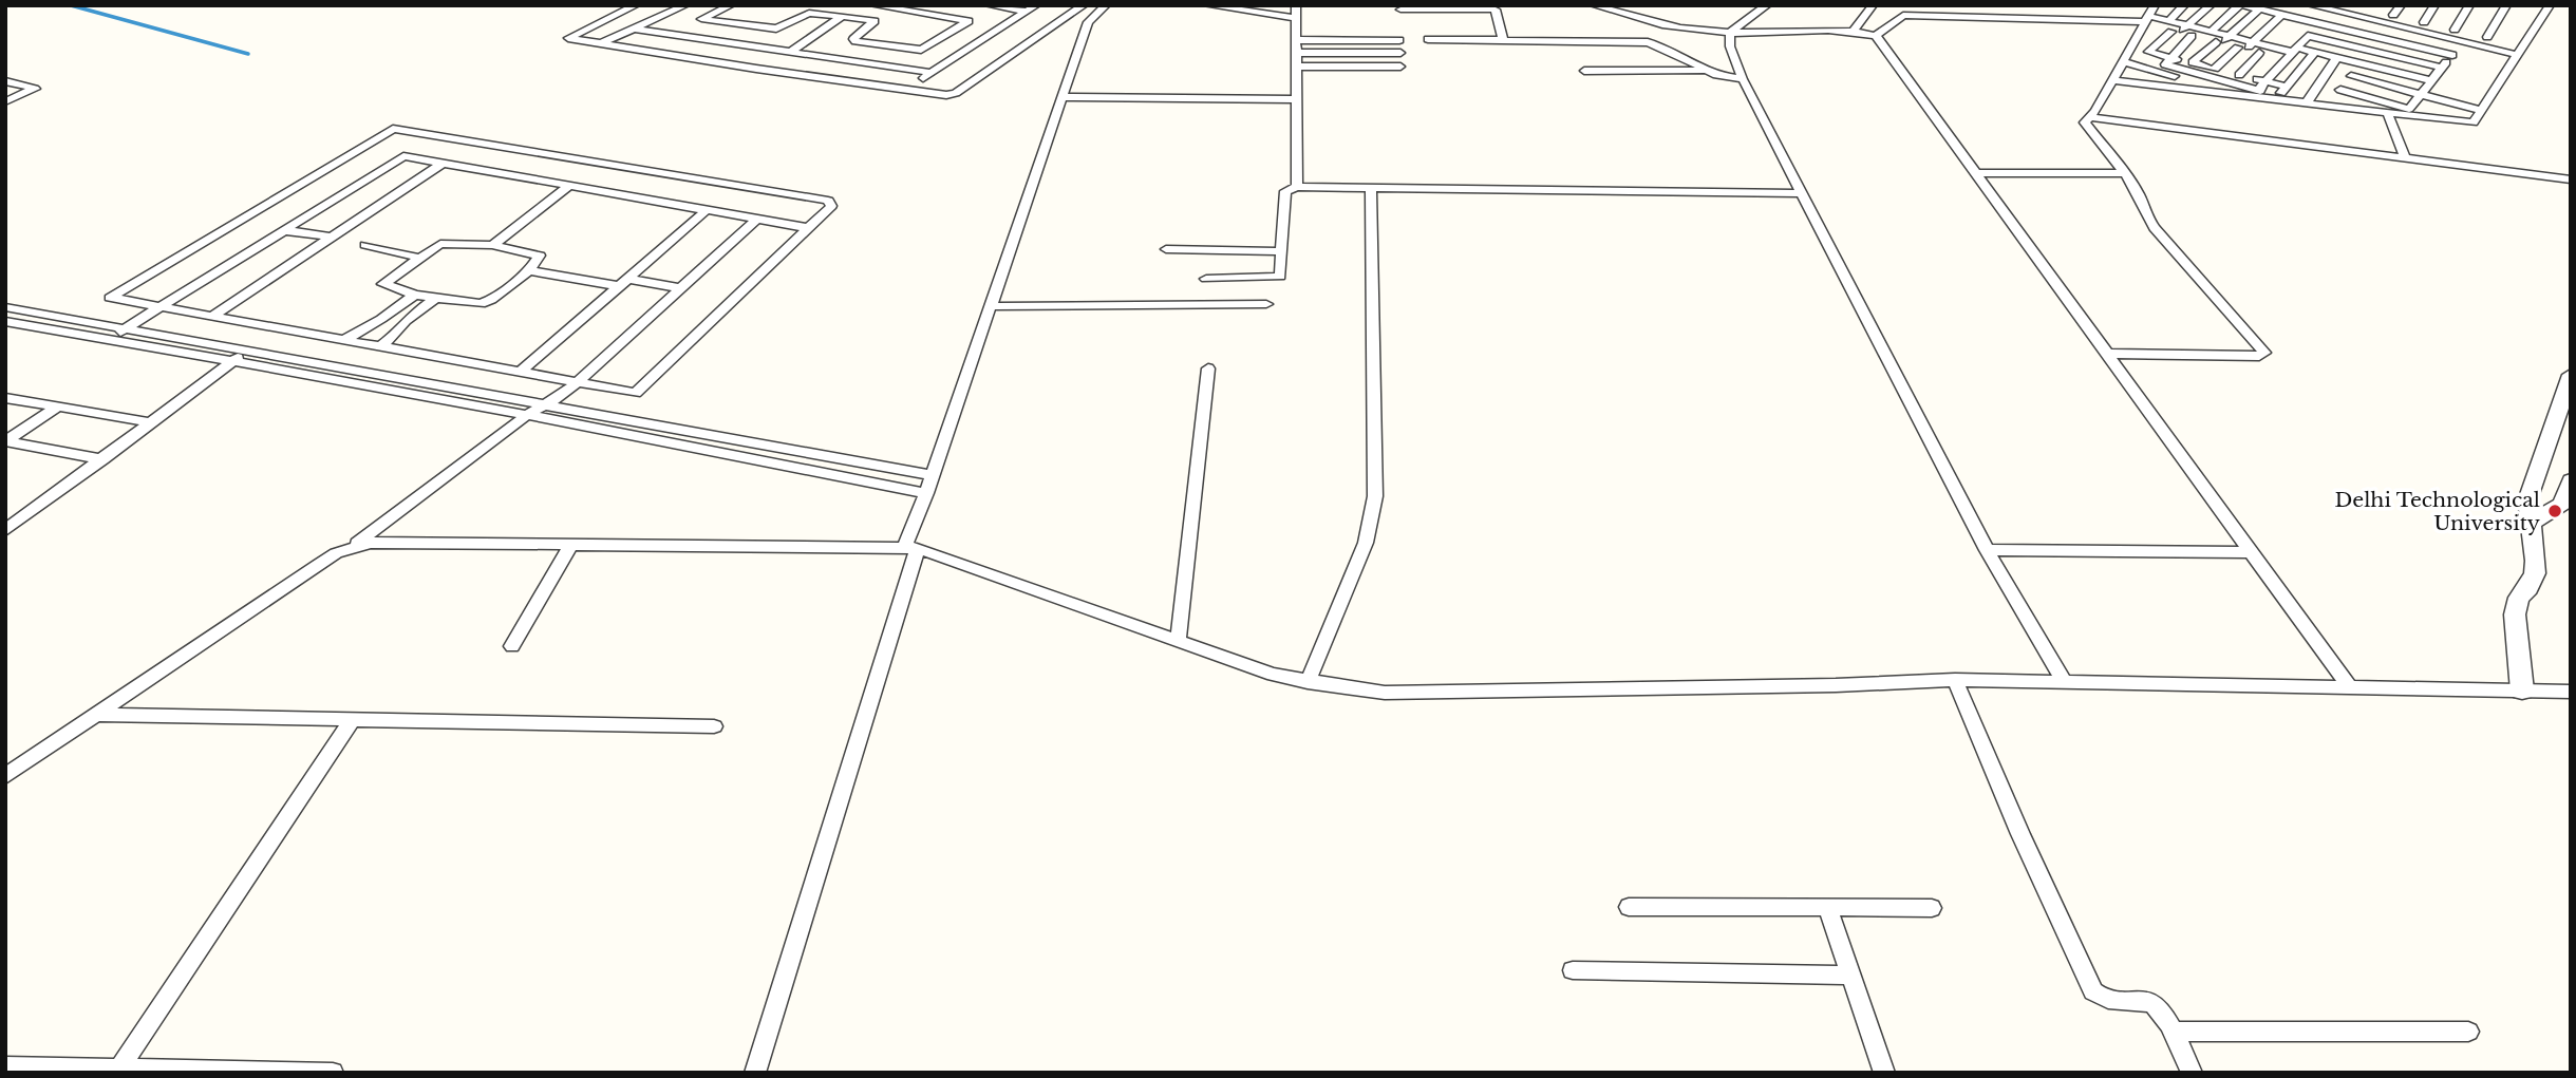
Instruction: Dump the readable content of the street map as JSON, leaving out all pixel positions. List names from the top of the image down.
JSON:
{
  "places": ["Delhi Technological University"]
}
